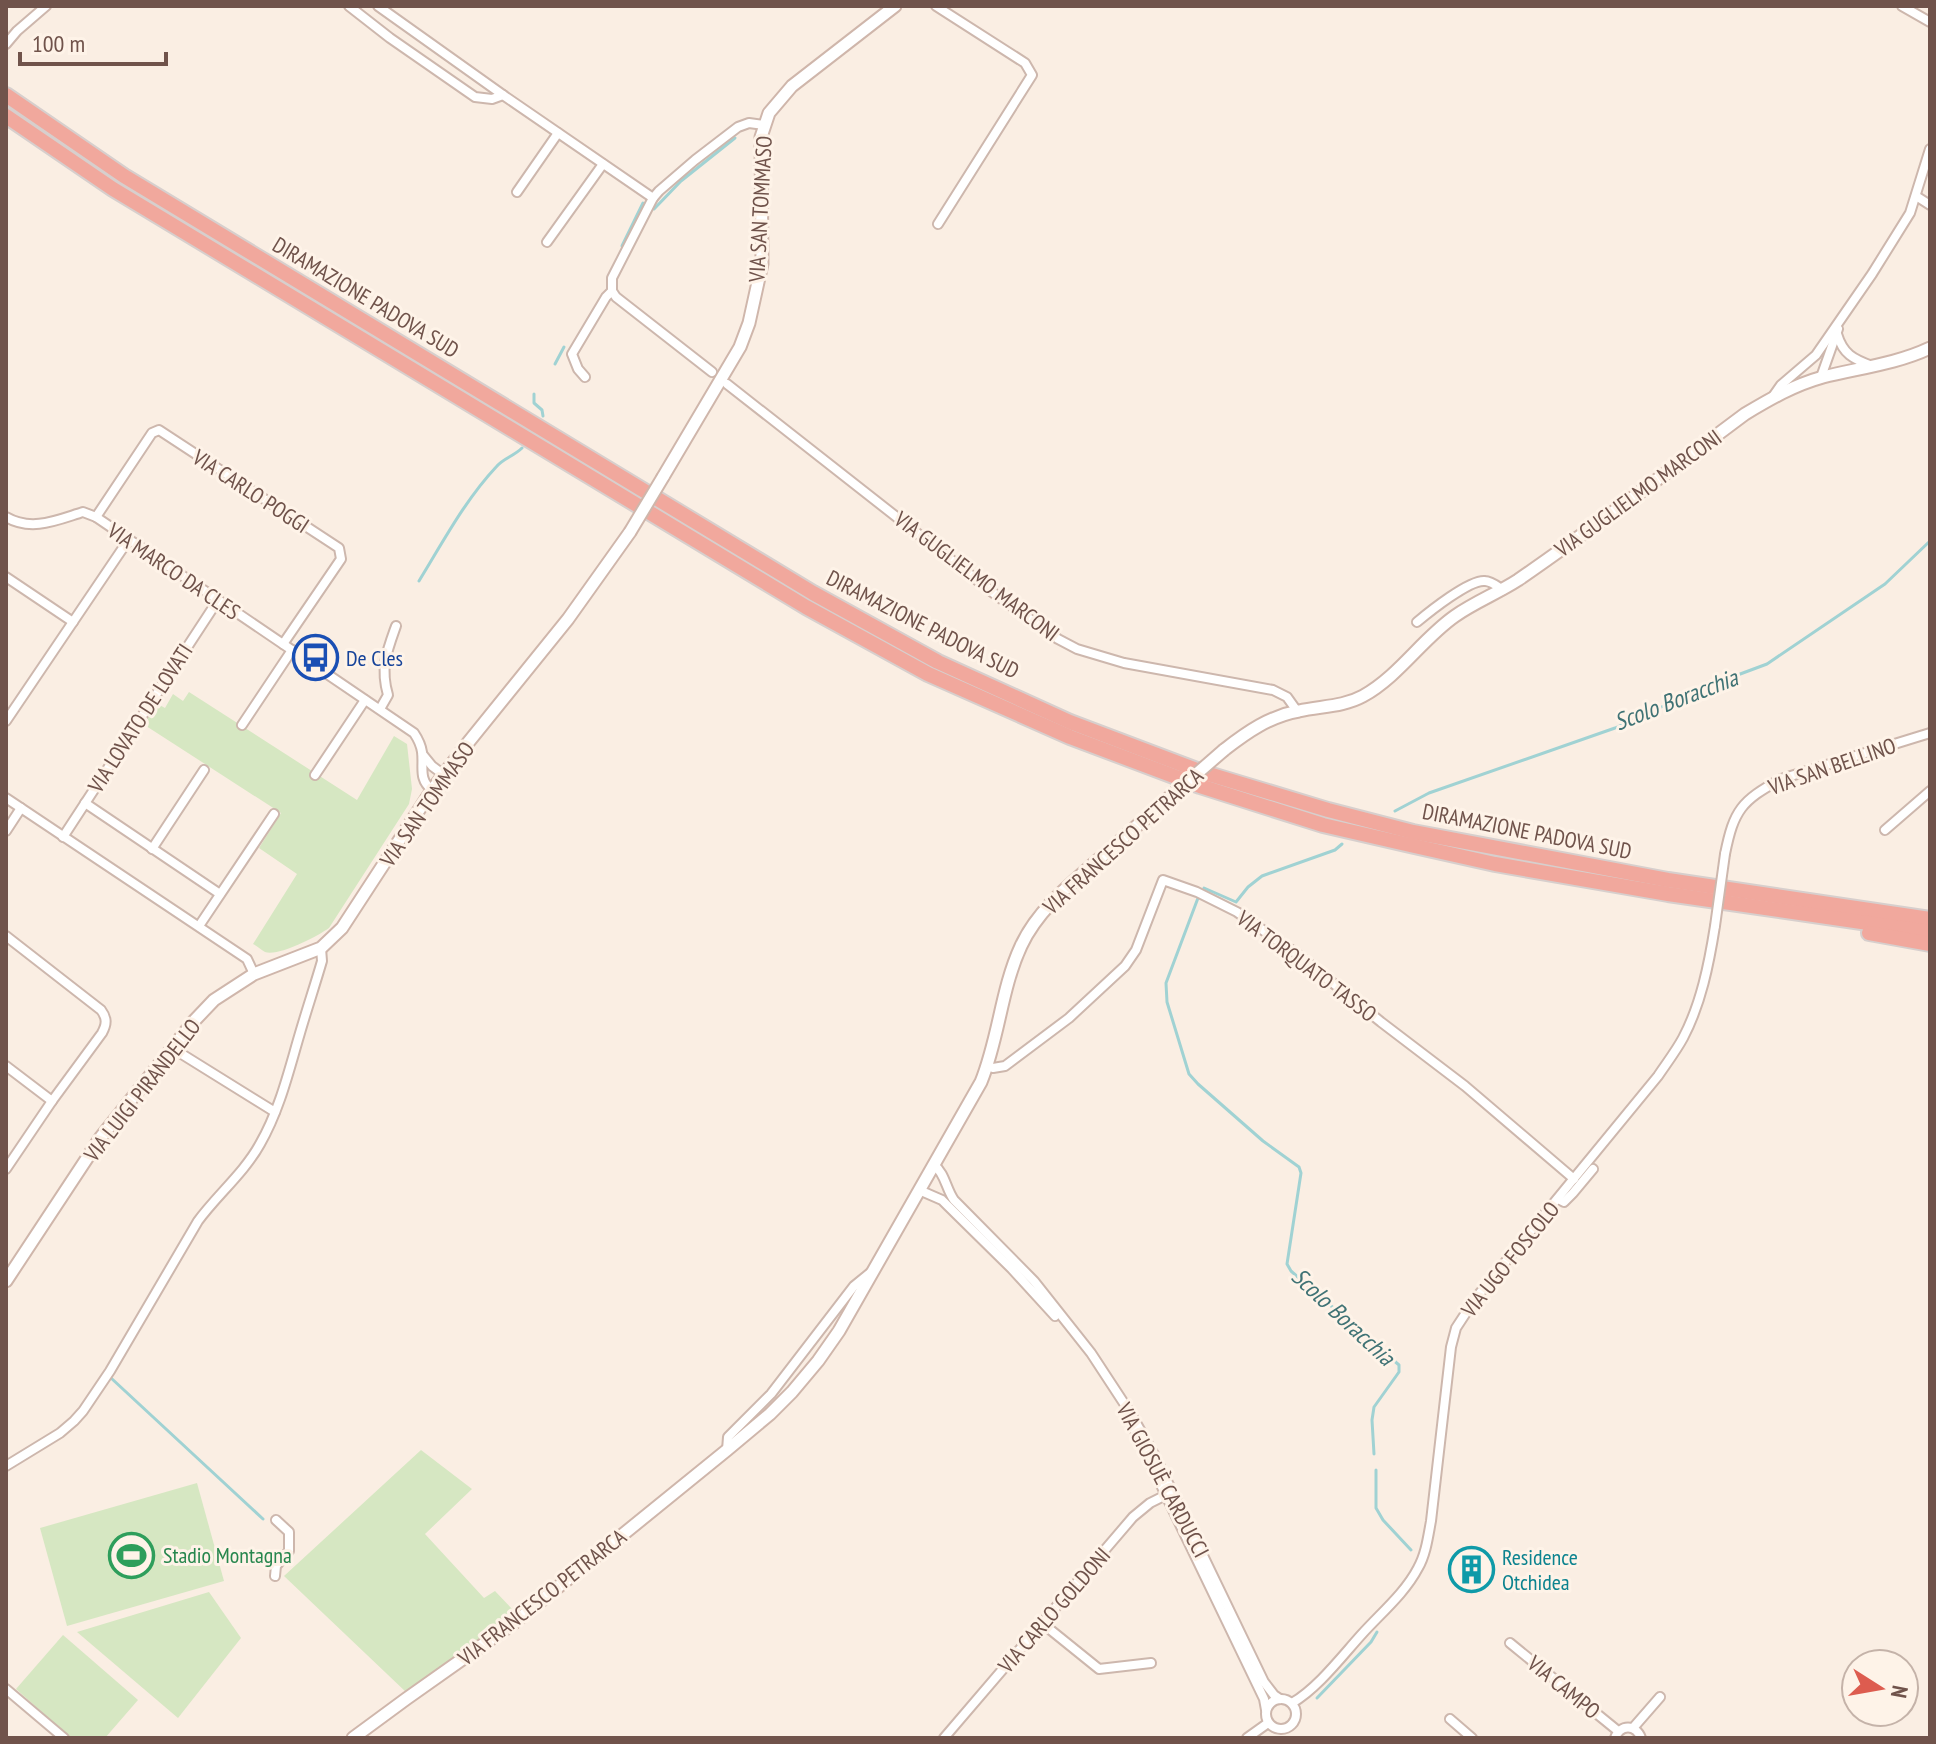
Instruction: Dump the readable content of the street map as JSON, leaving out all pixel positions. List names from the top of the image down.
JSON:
{
  "streets": {
    "highway": ["DIRAMAZIONE PADOVA SUD"],
    "street": [
      "VIA SAN TOMMASO",
      "VIA CARLO POGGI",
      "VIA GUGLIELMO MARCONI",
      "VIA MARCO DA CLES",
      "VIA LOVATO DE LOVATI",
      "VIA SAN BELLINO",
      "VIA FRANCESCO PETRARCA",
      "VIA TORQUATO TASSO",
      "VIA LUIGI PIRANDELLO",
      "VIA UGO FOSCOLO",
      "VIA GIOSUÈ CARDUCCI",
      "VIA CARLO GOLDONI",
      "VIA CAMPO"
    ]
  },
  "crossings": [
    ["VIA SAN TOMMASO", "VIA MARCO DA CLES"],
    ["VIA SAN TOMMASO", "VIA LUIGI PIRANDELLO"],
    ["VIA CARLO POGGI", "VIA MARCO DA CLES"],
    ["VIA GUGLIELMO MARCONI", "VIA FRANCESCO PETRARCA"],
    ["VIA MARCO DA CLES", "VIA LOVATO DE LOVATI"],
    ["VIA SAN BELLINO", "VIA UGO FOSCOLO"],
    ["VIA FRANCESCO PETRARCA", "VIA TORQUATO TASSO"],
    ["VIA FRANCESCO PETRARCA", "VIA GIOSUÈ CARDUCCI"],
    ["VIA TORQUATO TASSO", "VIA UGO FOSCOLO"],
    ["VIA UGO FOSCOLO", "VIA GIOSUÈ CARDUCCI"],
    ["VIA GIOSUÈ CARDUCCI", "VIA CARLO GOLDONI"]
  ],
  "water": ["Scolo Boracchia"],
  "places": {
    "bus stop": ["De Cles"],
    "sports": ["Stadio Montagna"],
    "building": ["Residence Otchidea"]
  },
  "scale_bar": "100 m",
  "north": "right"
}
